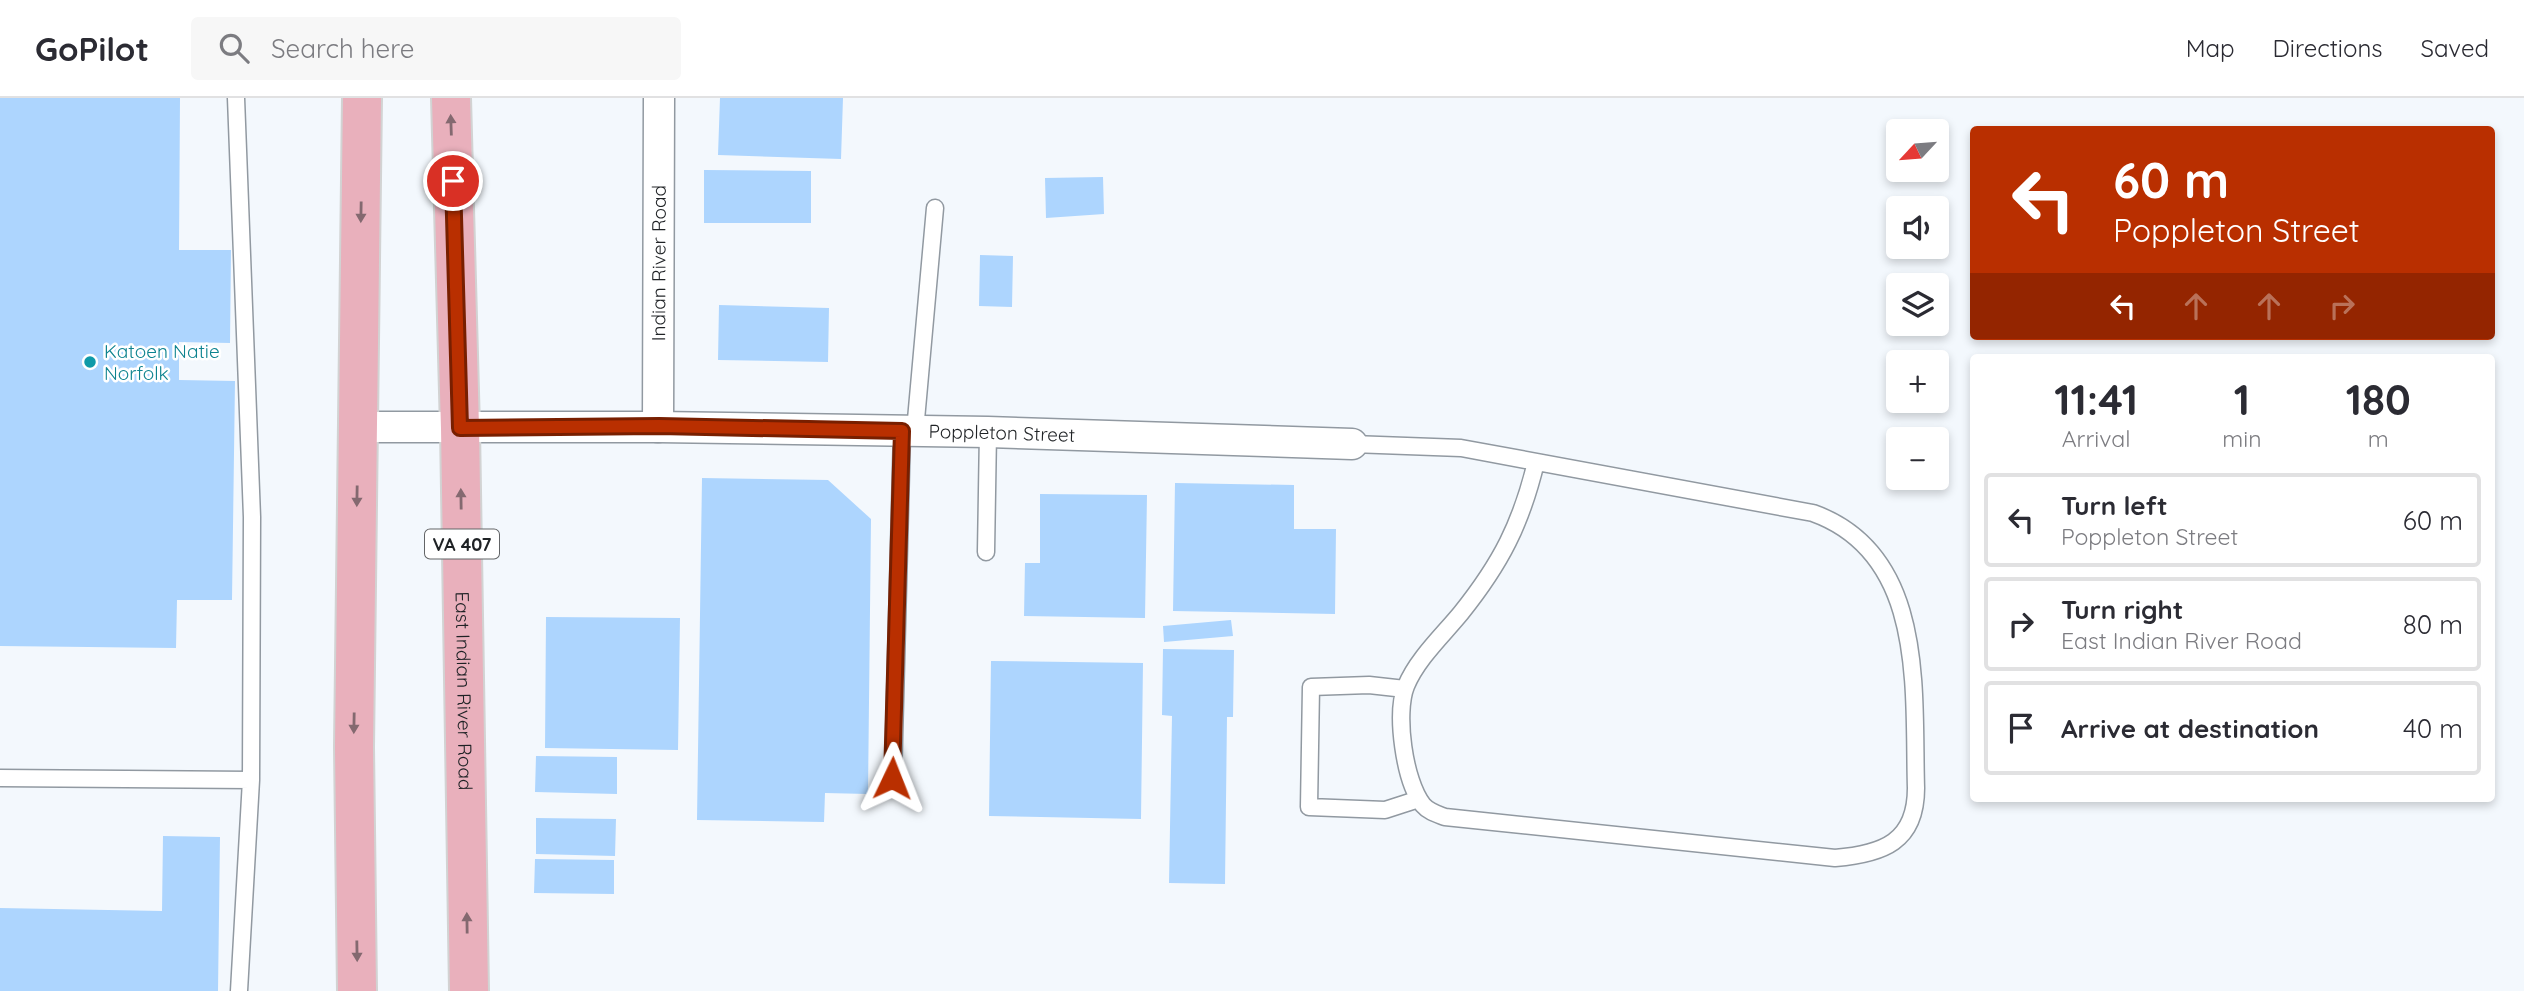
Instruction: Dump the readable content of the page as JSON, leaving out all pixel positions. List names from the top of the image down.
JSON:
{
  "streets": {
    "main road": ["VA 407", "East Indian River Road"],
    "street": ["Indian River Road", "Poppleton Street"]
  },
  "crossings": [
    ["Indian River Road", "Poppleton Street"],
    ["Poppleton Street", "East Indian River Road"]
  ],
  "places": ["Katoen Natie Norfolk"],
  "north": "bottom left",
  "page": {
    "header": "GoPilot",
    "search": "Search here",
    "nav": ["Map", "Directions", "Saved"],
    "map_buttons": ["+", "−"],
    "turn": ["60 m", "Poppleton Street"],
    "eta": [
      "11:41",
      "Arrival",
      "1",
      "min",
      "180",
      "m"
    ],
    "list": [
      {
        "name": "Turn left",
        "note": "Poppleton Street",
        "value": "60 m"
      },
      {
        "name": "Turn right",
        "note": "East Indian River Road",
        "value": "80 m"
      },
      {
        "name": "Arrive at destination",
        "value": "40 m"
      }
    ]
  }
}
